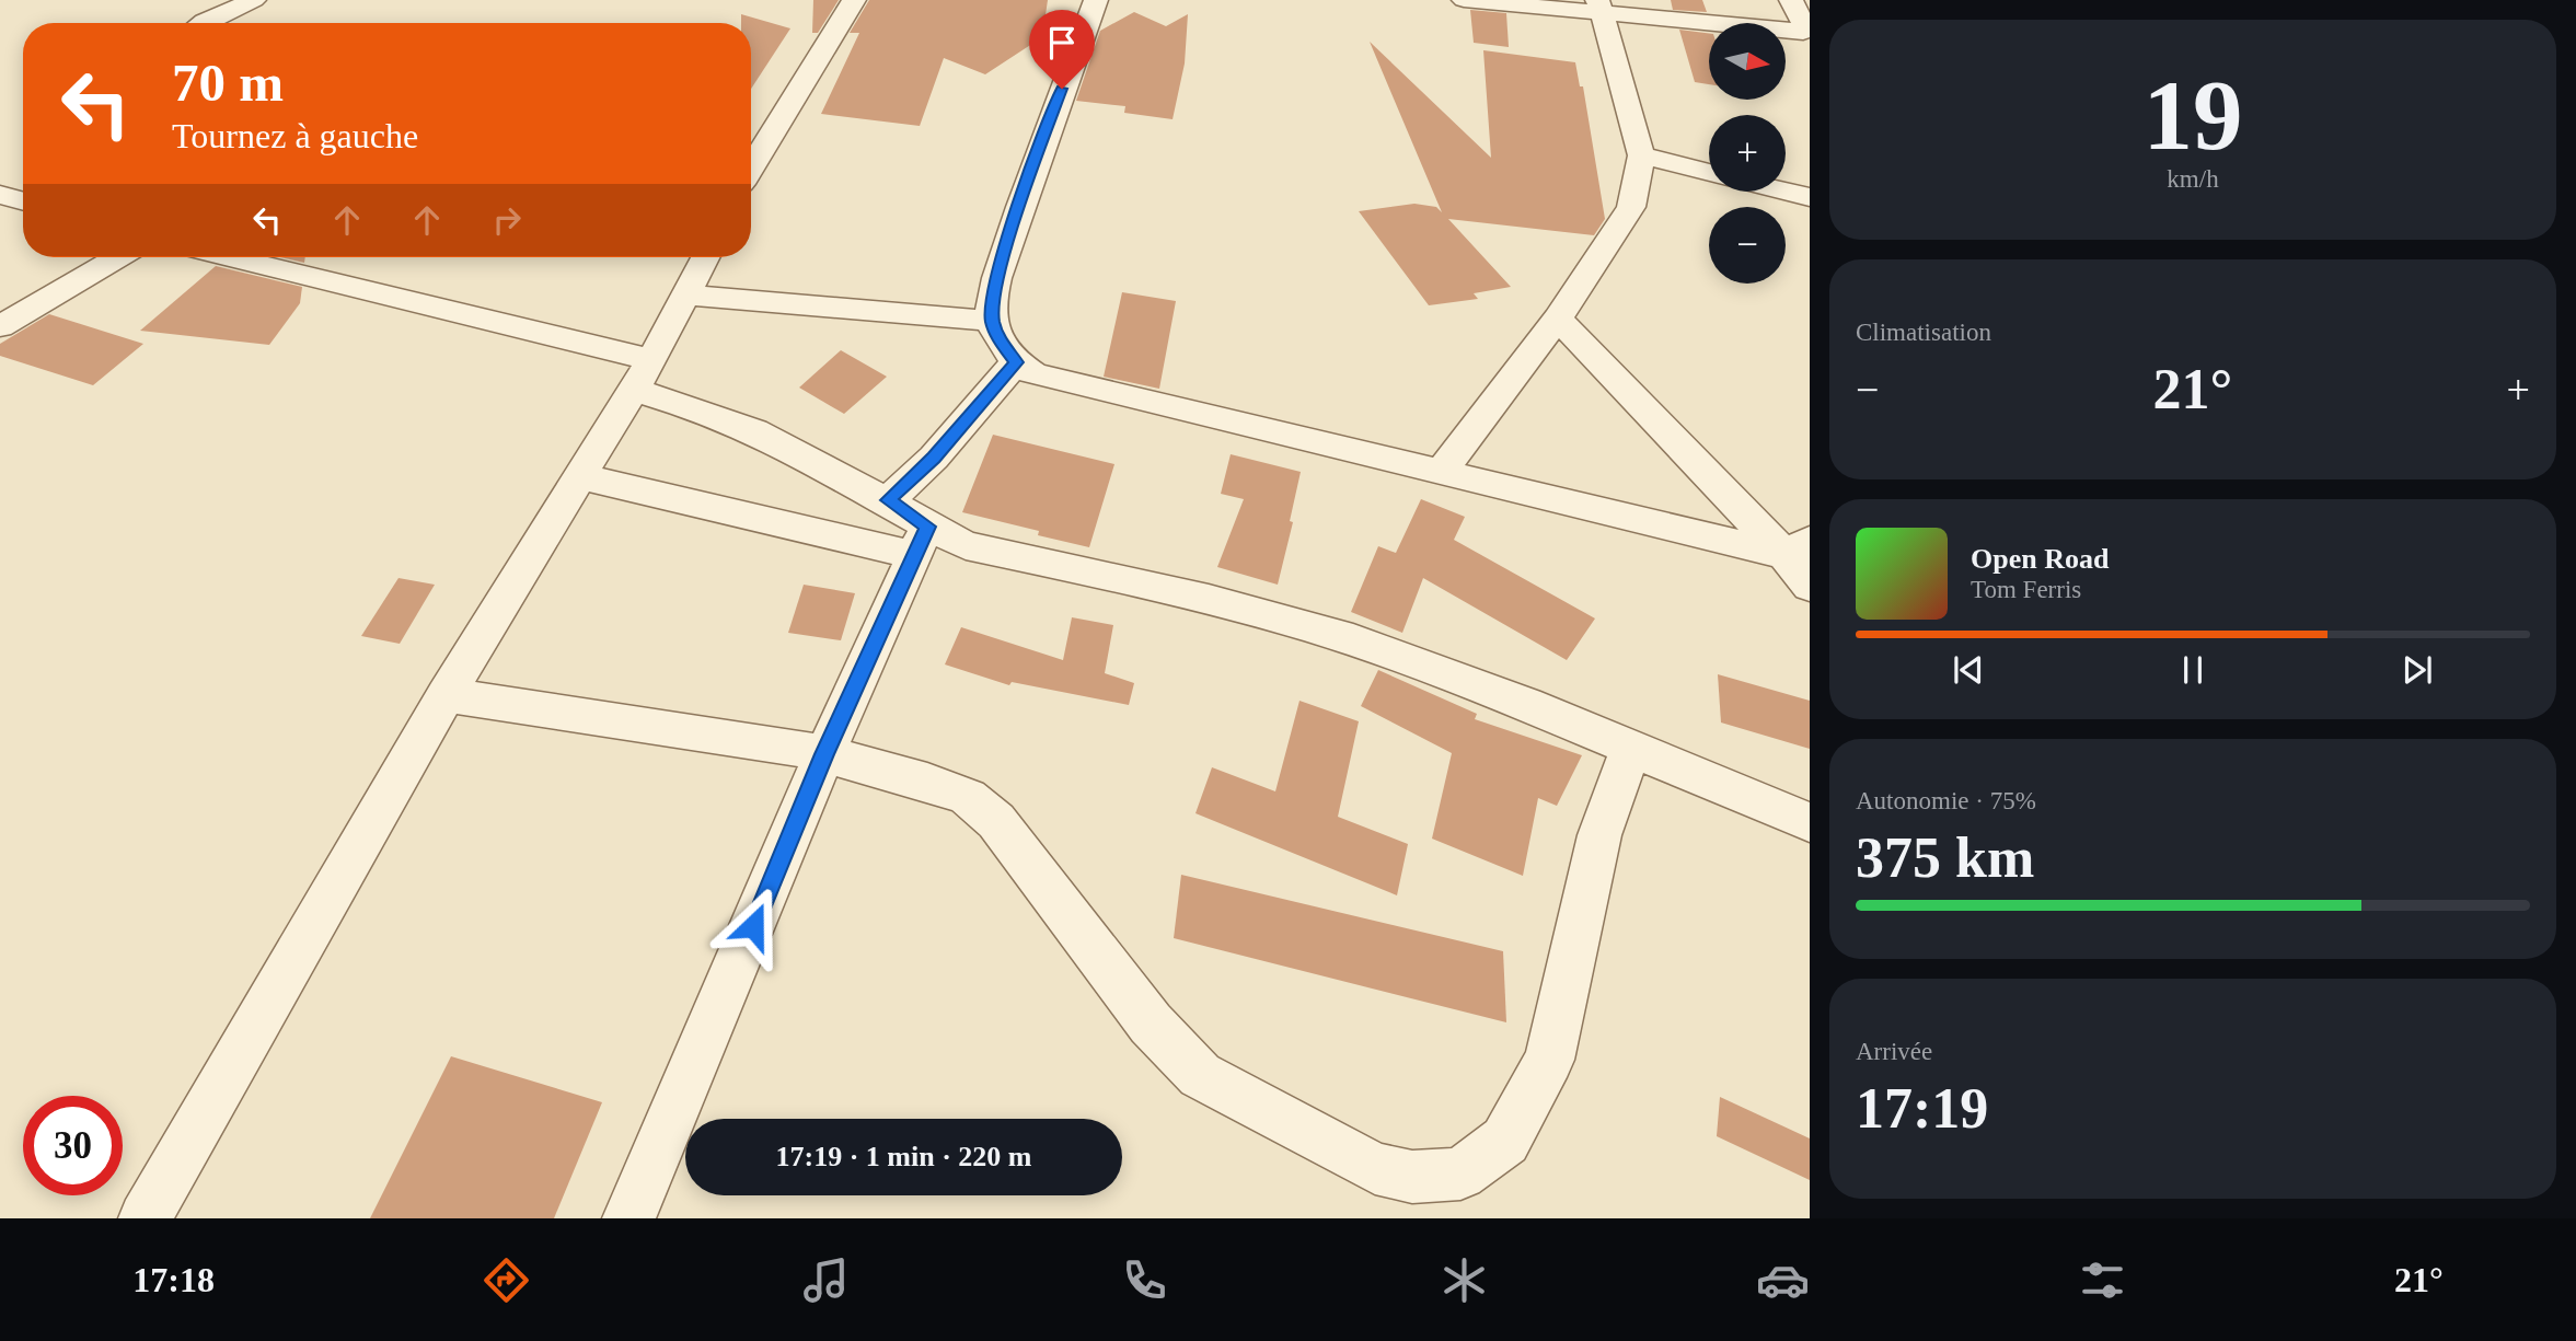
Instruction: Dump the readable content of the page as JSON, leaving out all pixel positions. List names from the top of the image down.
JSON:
{
  "north": "right",
  "page": {
    "tile": [
      ["19", "km/h"],
      "Climatisation",
      ["Autonomie · 75%", "375 km"],
      ["Arrivée", "17:19"]
    ],
    "map_buttons": ["+", "−"],
    "turn": ["70 m", "Tournez à gauche"],
    "heat": ["−", "21°", "+"],
    "song": ["Open Road", "Tom Ferris"],
    "limit": "30",
    "trip": "17:19 · 1 min · 220 m",
    "tabs": ["17:18", "21°"]
  }
}
